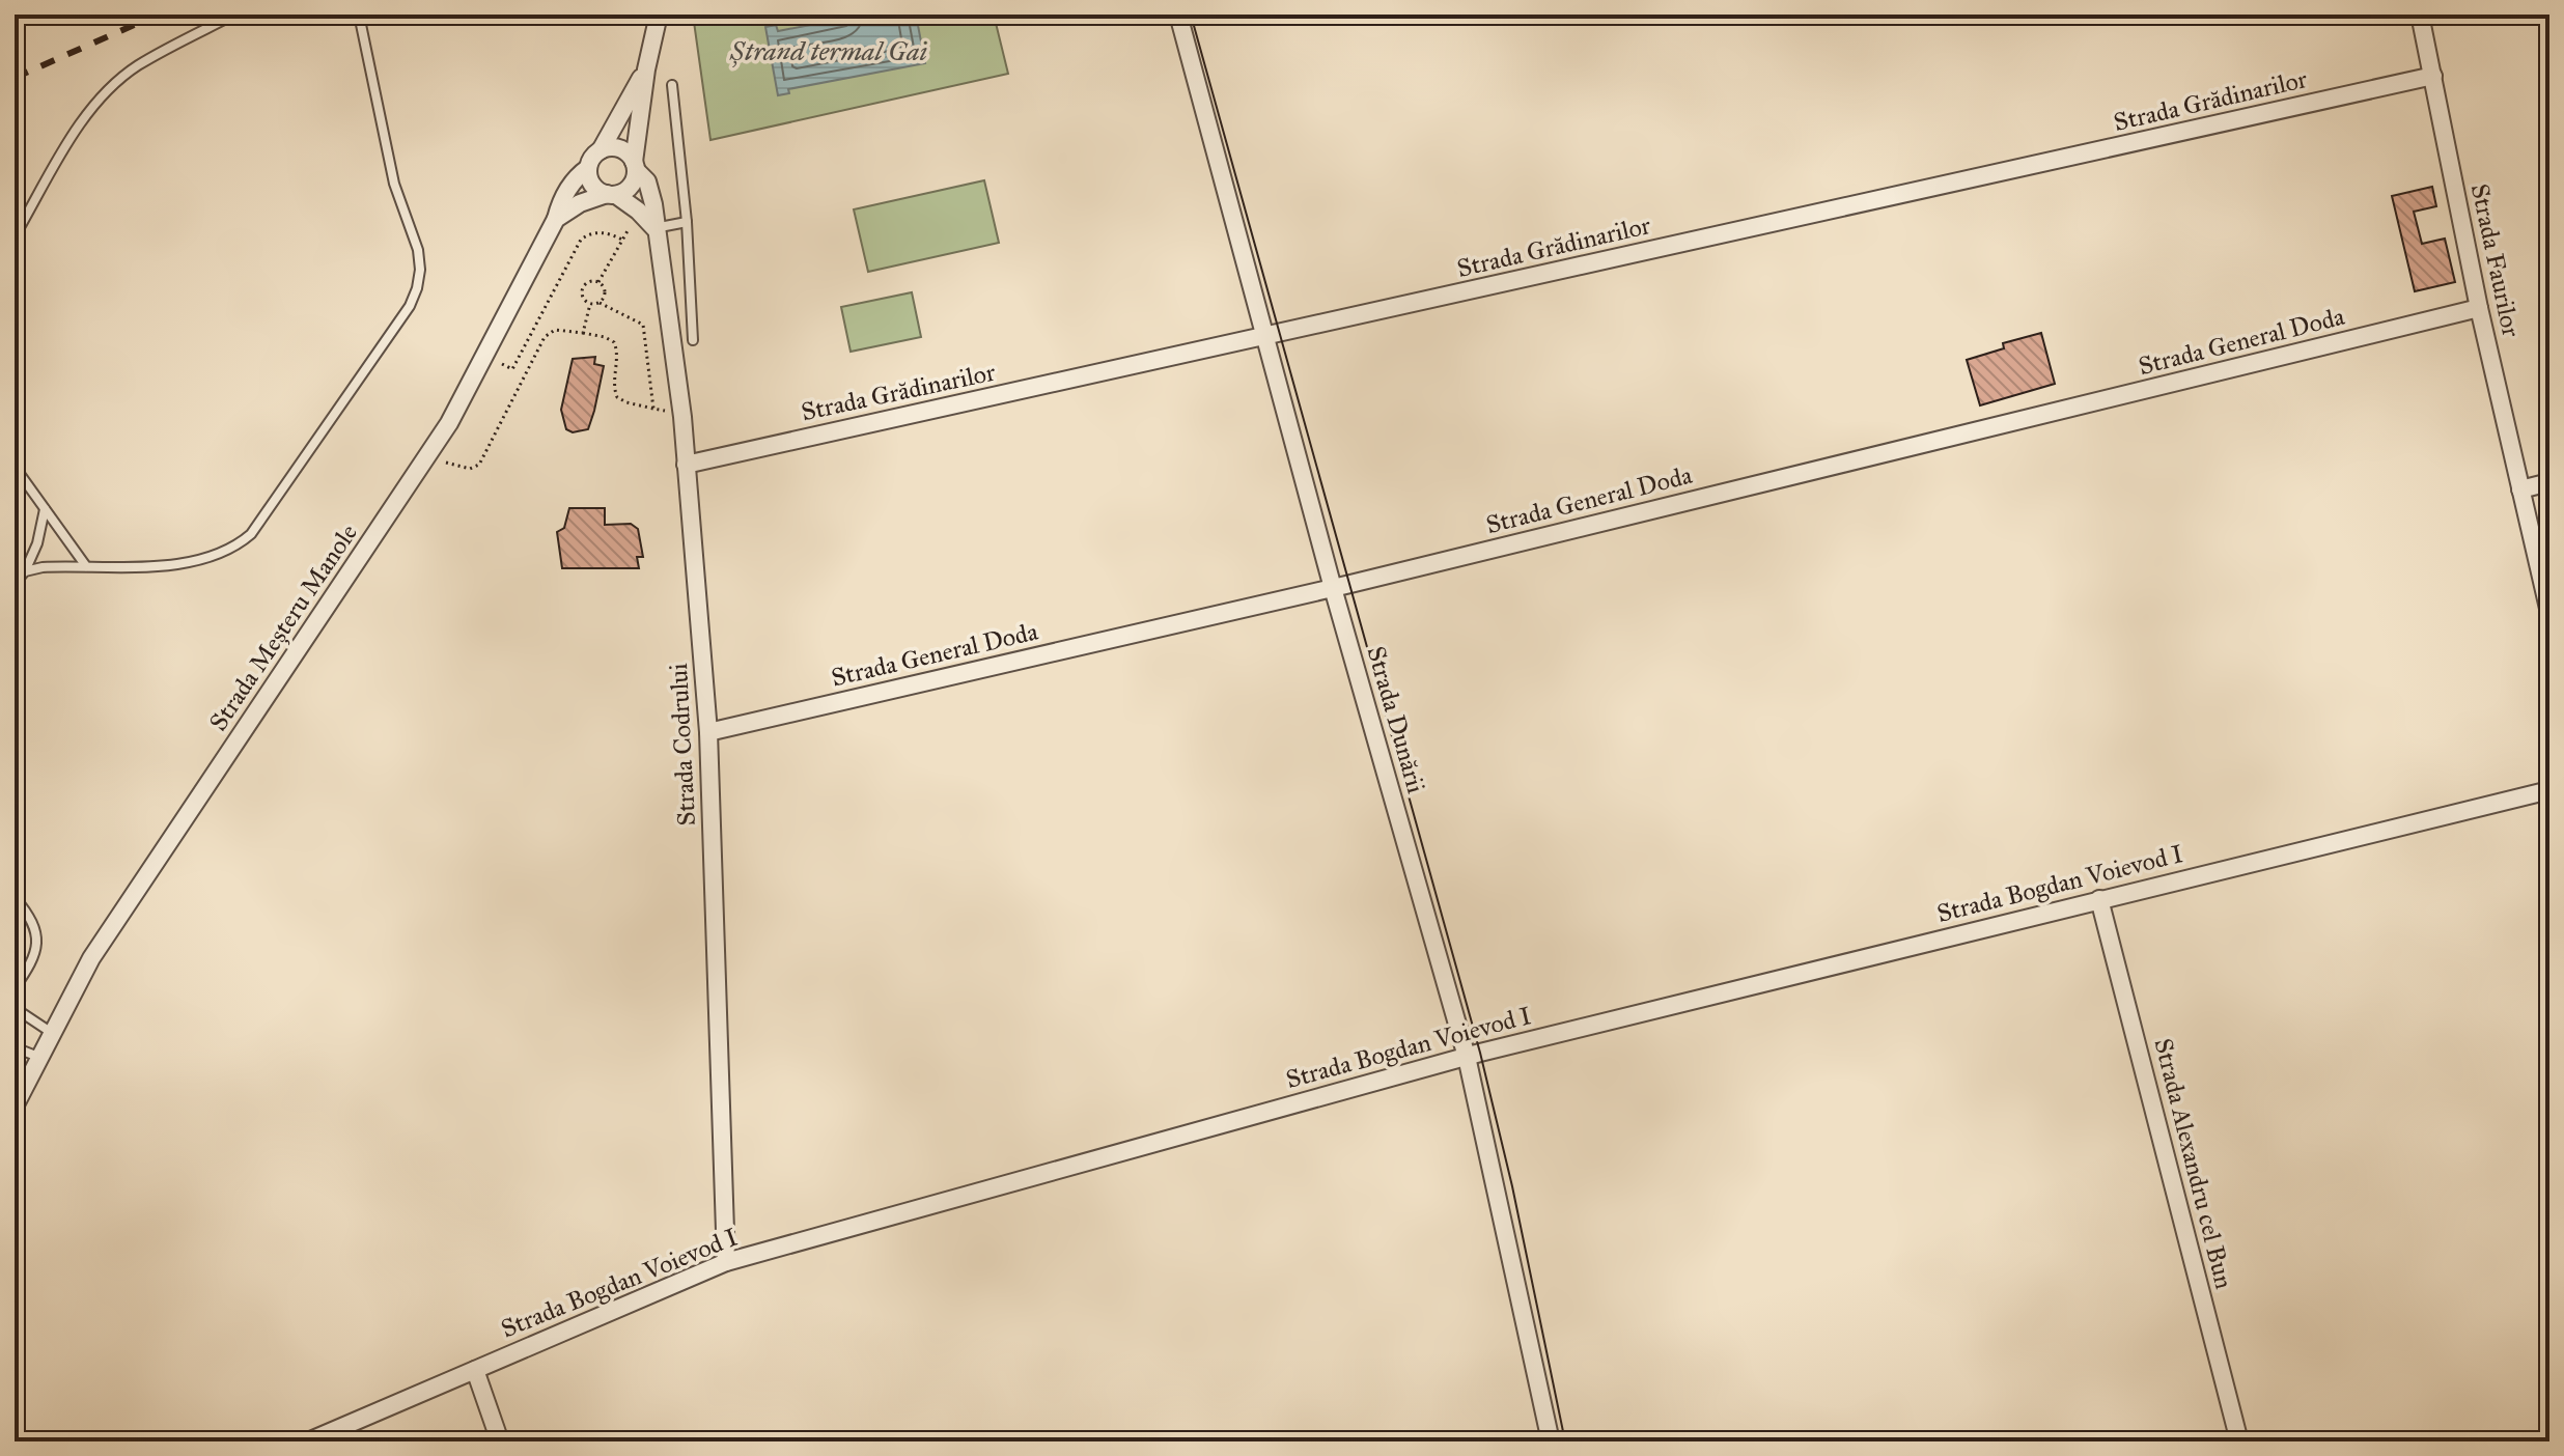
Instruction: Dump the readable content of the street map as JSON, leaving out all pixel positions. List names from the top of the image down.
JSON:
{
  "streets": {
    "street": [
      "Strada Grădinarilor",
      "Strada Faurilor",
      "Strada General Doda",
      "Strada Meșteru Manole",
      "Strada Dunării",
      "Strada Codrului",
      "Strada Bogdan Voievod I",
      "Strada Alexandru cel Bun"
    ]
  },
  "crossings": [
    ["Strada Grădinarilor", "Strada Faurilor"],
    ["Strada Grădinarilor", "Strada Dunării"],
    ["Strada Grădinarilor", "Strada Codrului"],
    ["Strada Faurilor", "Strada General Doda"],
    ["Strada General Doda", "Strada Dunării"],
    ["Strada General Doda", "Strada Codrului"],
    ["Strada Meșteru Manole", "Strada Codrului"],
    ["Strada Dunării", "Strada Bogdan Voievod I"],
    ["Strada Codrului", "Strada Bogdan Voievod I"],
    ["Strada Bogdan Voievod I", "Strada Alexandru cel Bun"]
  ],
  "water": ["Ștrand termal Gai"]
}
